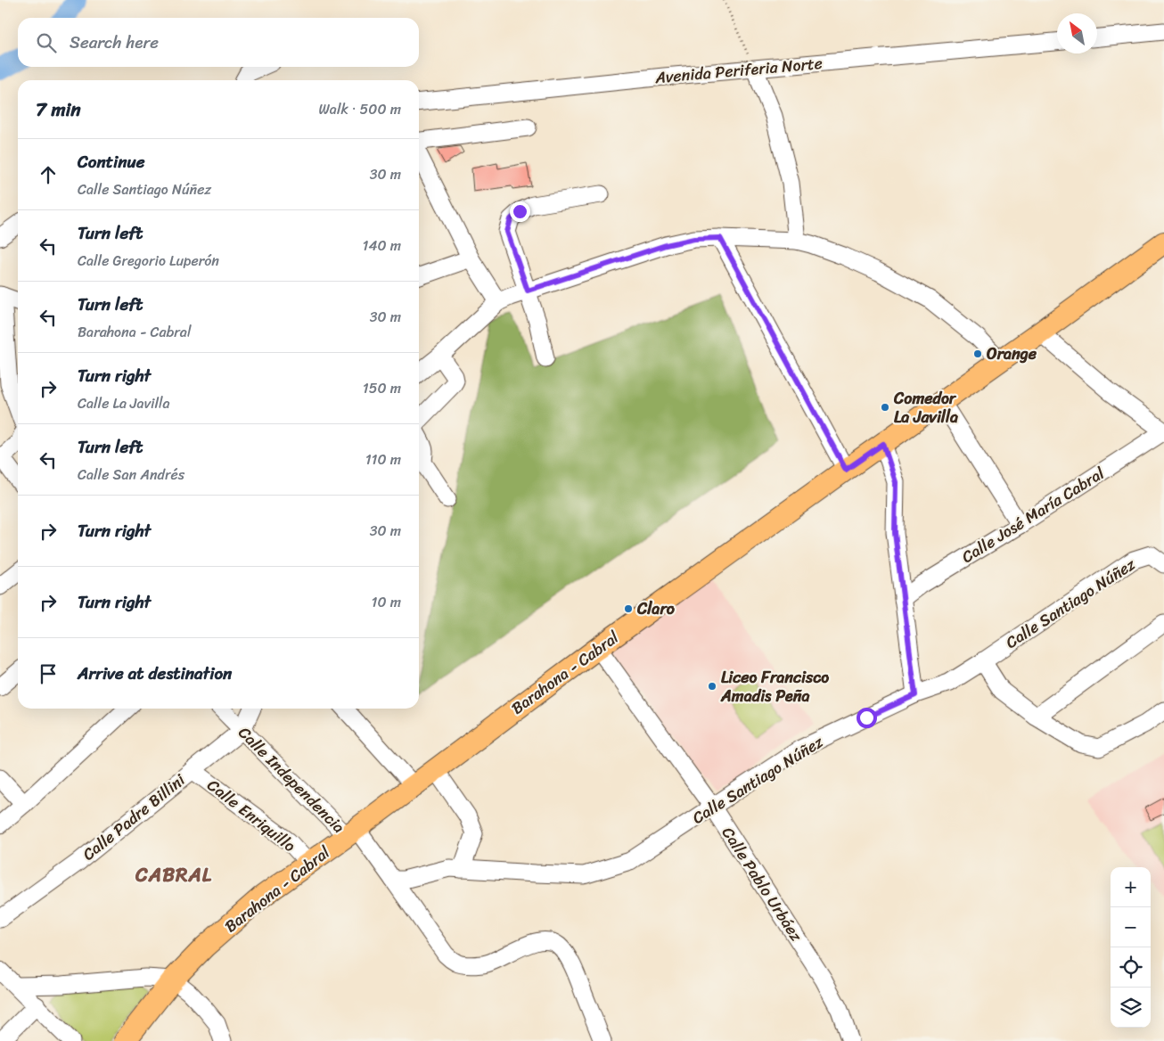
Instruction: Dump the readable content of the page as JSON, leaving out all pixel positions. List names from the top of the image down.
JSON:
{
  "streets": {
    "main road": ["Barahona - Cabral"],
    "street": [
      "Avenida Periferia Norte",
      "Calle José María Cabral",
      "Calle Santiago Núñez",
      "Calle Independencia",
      "Calle Enriquillo",
      "Calle Padre Billini",
      "Calle Pablo Urbáez"
    ]
  },
  "crossings": [
    ["Calle Santiago Núñez", "Calle Pablo Urbáez"],
    ["Barahona - Cabral", "Calle Independencia"],
    ["Barahona - Cabral", "Calle Enriquillo"],
    ["Barahona - Cabral", "Calle Pablo Urbáez"],
    ["Calle Independencia", "Calle Padre Billini"],
    ["Calle Enriquillo", "Calle Padre Billini"]
  ],
  "districts": ["CABRAL"],
  "places": [
    "Orange",
    "Comedor La Javilla",
    "Claro",
    "Liceo Francisco Amadis Peña"
  ],
  "north": "top left",
  "page": {
    "search": "Search here",
    "heading": ["7 min", "Walk · 500 m"],
    "list": [
      ["Continue", "Calle Santiago Núñez", "30 m"],
      ["Turn left", "Calle Gregorio Luperón", "140 m"],
      ["Turn left", "Barahona - Cabral", "30 m"],
      ["Turn right", "Calle La Javilla", "150 m"],
      ["Turn left", "Calle San Andrés", "110 m"],
      ["Turn right", "30 m"],
      ["Turn right", "10 m"],
      "Arrive at destination"
    ],
    "map_buttons": ["+", "−"]
  }
}
